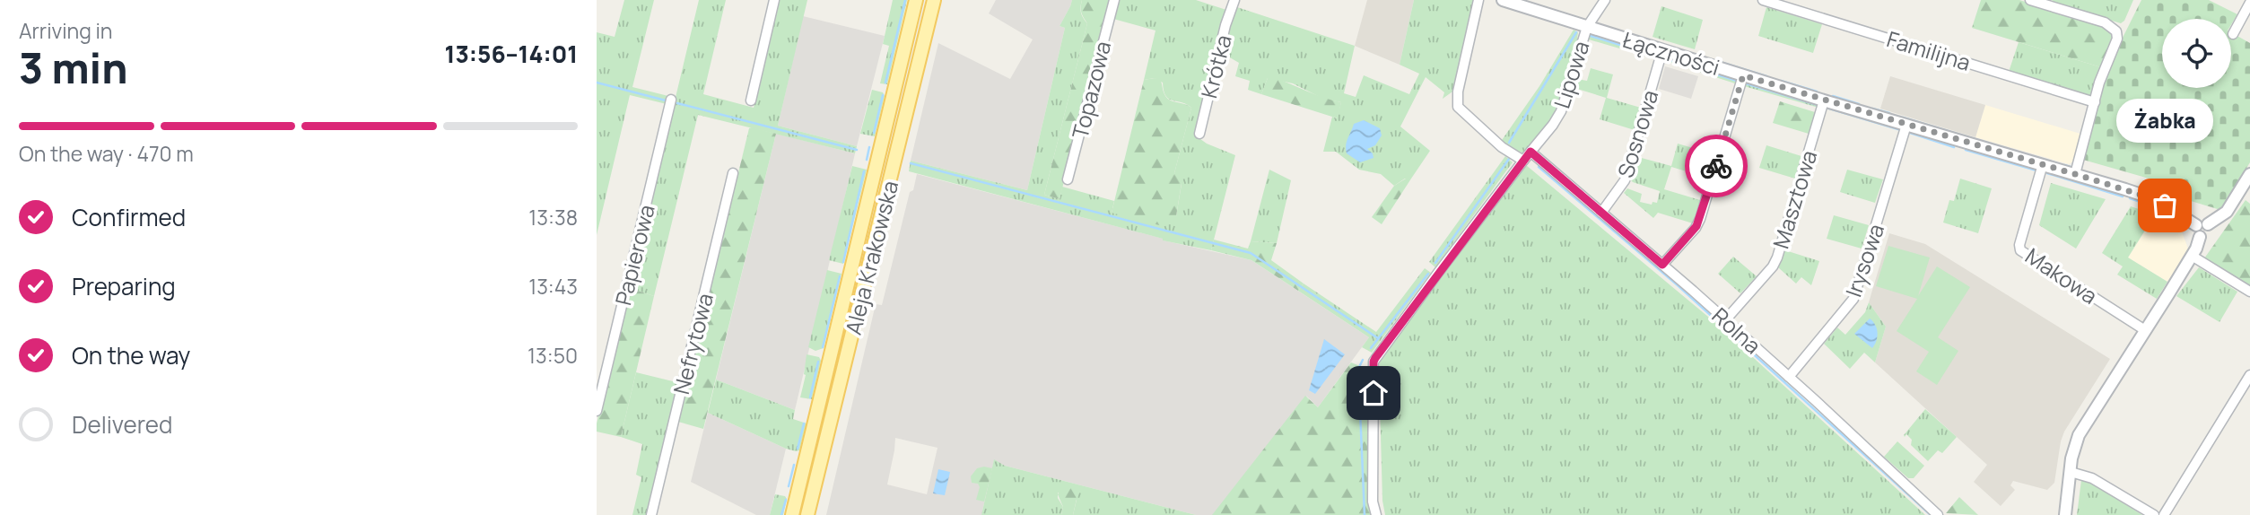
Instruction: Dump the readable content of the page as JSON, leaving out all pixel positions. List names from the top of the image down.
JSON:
{
  "streets": {
    "main road": ["Aleja Krakowska"],
    "street": [
      "Familijna",
      "Łączności",
      "Krótka",
      "Lipowa",
      "Topazowa",
      "Sosnowa",
      "Masztowa",
      "Papierowa",
      "Irysowa",
      "Makowa",
      "Rolna",
      "Nefrytowa"
    ]
  },
  "crossings": [
    ["Łączności", "Lipowa"],
    ["Łączności", "Sosnowa"],
    ["Łączności", "Masztowa"],
    ["Łączności", "Irysowa"],
    ["Łączności", "Makowa"],
    ["Lipowa", "Rolna"],
    ["Sosnowa", "Rolna"],
    ["Masztowa", "Rolna"],
    ["Irysowa", "Rolna"]
  ],
  "places": ["Żabka"],
  "page": {
    "heading": ["3 min", "Arriving in", "13:56–14:01"],
    "bubble": "Żabka",
    "bar": "On the way · 470 m",
    "list": [
      ["Confirmed", "13:38"],
      ["Preparing", "13:43"],
      ["On the way", "13:50"],
      "Delivered"
    ]
  }
}
